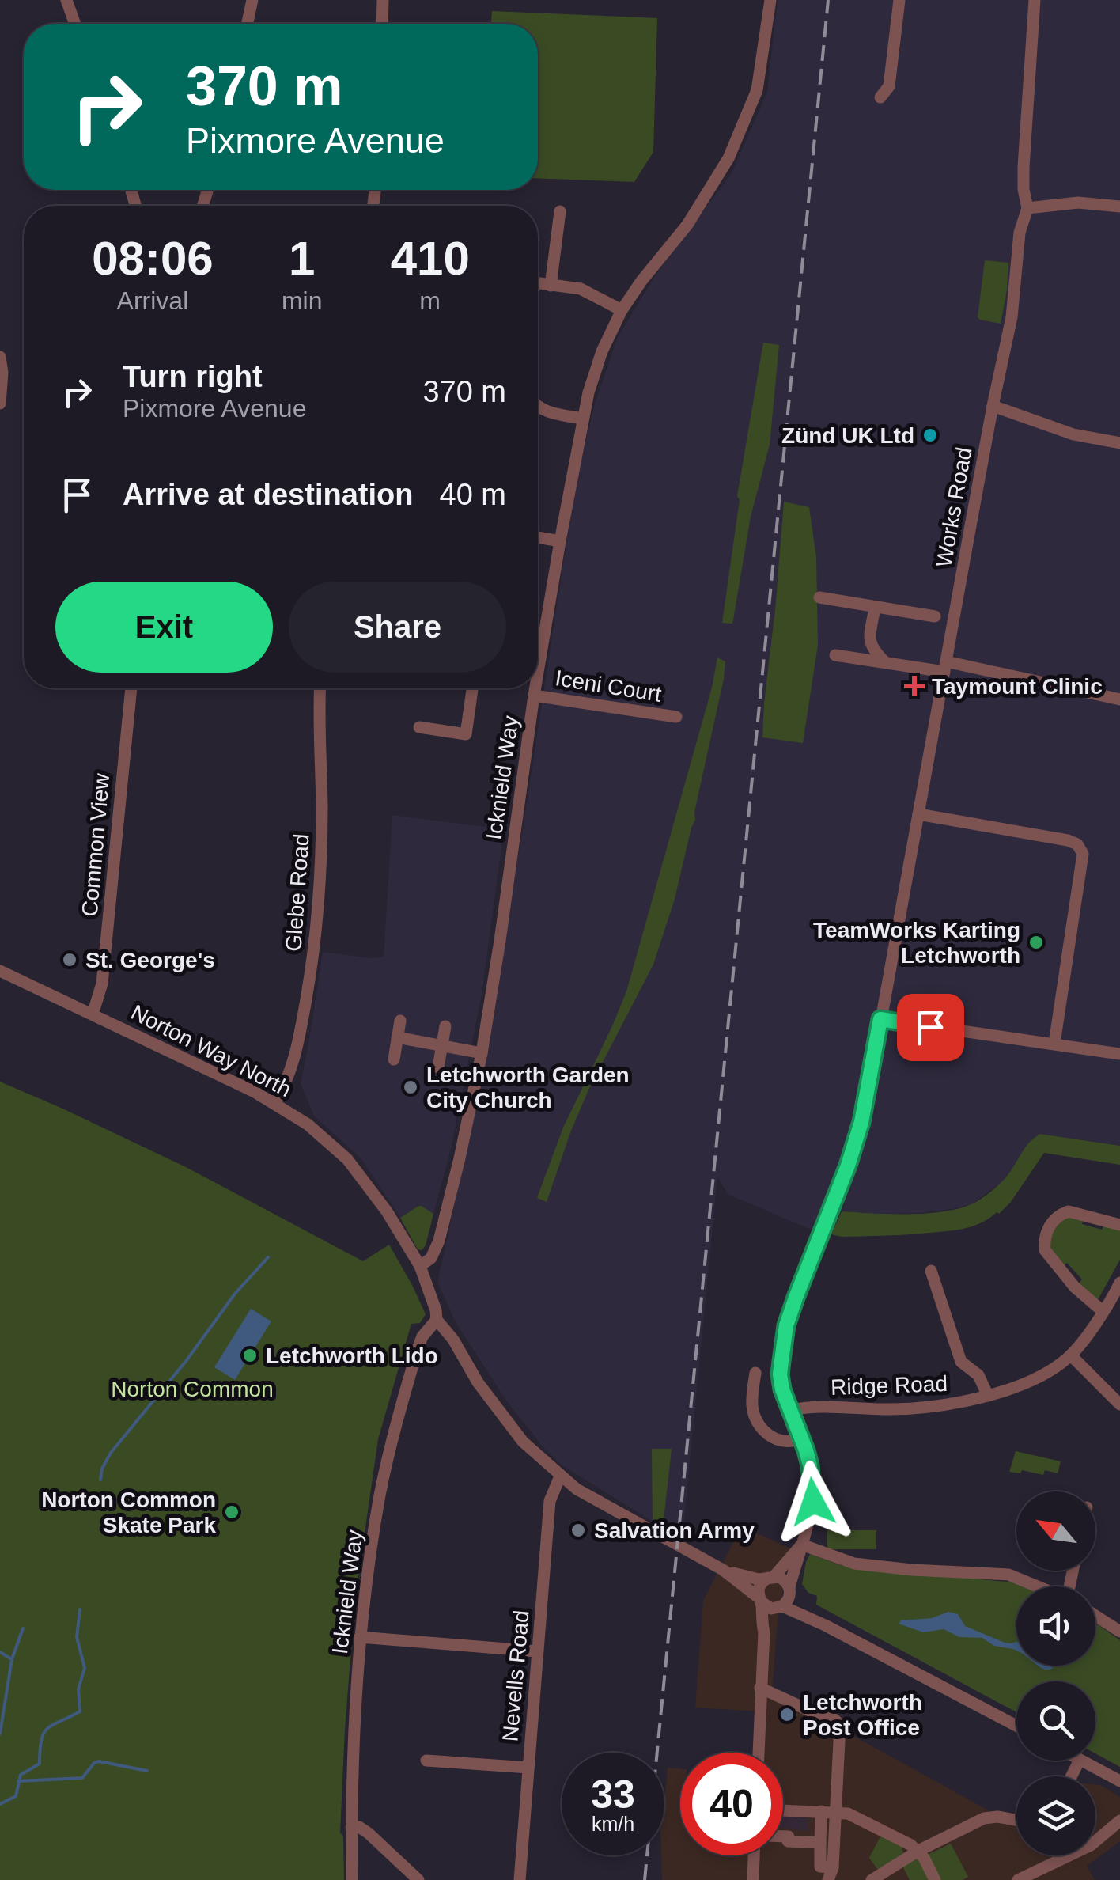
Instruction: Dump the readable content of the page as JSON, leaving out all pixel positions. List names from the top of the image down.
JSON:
{
  "streets": {
    "street": [
      "Works Road",
      "Iceni Court",
      "Icknield Way",
      "Common View",
      "Glebe Road",
      "Norton Way North",
      "Ridge Road",
      "Nevells Road"
    ]
  },
  "crossings": [
    ["Works Road", "Norton Way North"],
    ["Works Road", "Ridge Road"],
    ["Iceni Court", "Icknield Way"],
    ["Icknield Way", "Norton Way North"],
    ["Common View", "Norton Way North"],
    ["Glebe Road", "Norton Way North"],
    ["Norton Way North", "Nevells Road"]
  ],
  "parks": ["Norton Common"],
  "places": {
    "other": [
      "Zünd UK Ltd",
      "TeamWorks Karting Letchworth",
      "St. George's",
      "Letchworth Garden City Church",
      "Letchworth Lido",
      "Norton Common Skate Park",
      "Salvation Army",
      "Letchworth Post Office"
    ],
    "health": ["Taymount Clinic"]
  },
  "north": "top left",
  "page": {
    "turn": ["370 m", "Pixmore Avenue"],
    "eta": [
      "08:06",
      "Arrival",
      "1",
      "min",
      "410",
      "m"
    ],
    "list": [
      {
        "name": "Turn right",
        "note": "Pixmore Avenue",
        "value": "370 m"
      },
      {
        "name": "Arrive at destination",
        "value": "40 m"
      }
    ],
    "buttons": ["Exit", "Share"],
    "speed": "33 km/h",
    "limit": "40"
  }
}
